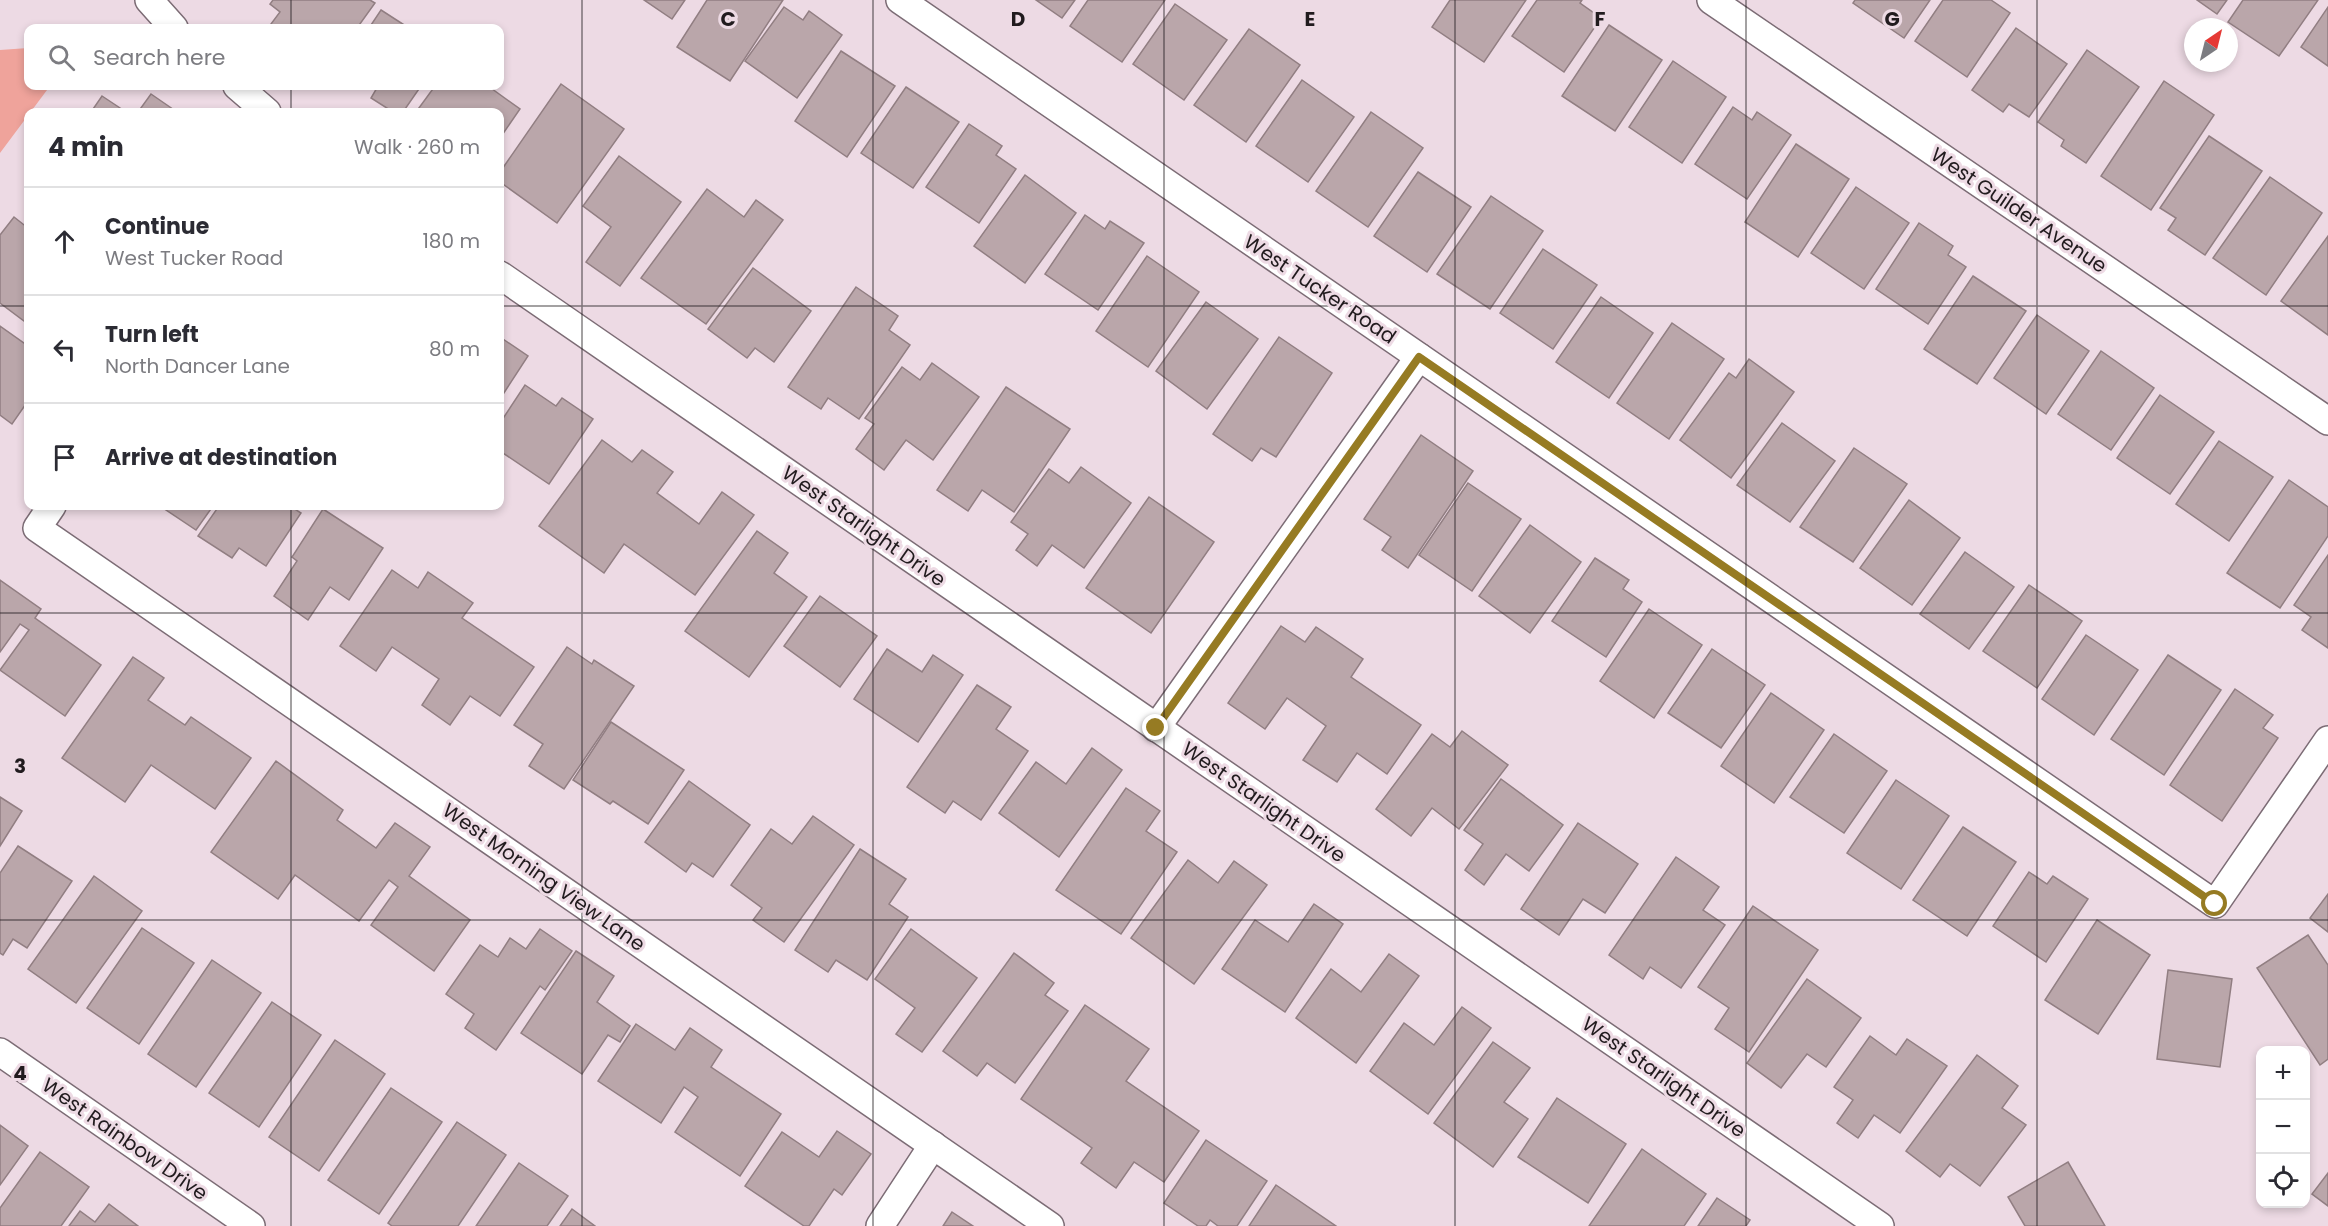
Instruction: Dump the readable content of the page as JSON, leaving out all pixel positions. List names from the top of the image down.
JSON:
{
  "streets": {
    "street": [
      "West Guilder Avenue",
      "West Tucker Road",
      "West Starlight Drive",
      "West Morning View Lane",
      "West Rainbow Drive"
    ]
  },
  "north": "top right",
  "page": {
    "search": "Search here",
    "heading": ["4 min", "Walk · 260 m"],
    "list": [
      ["Continue", "West Tucker Road", "180 m"],
      ["Turn left", "North Dancer Lane", "80 m"],
      "Arrive at destination"
    ],
    "map_buttons": ["+", "−"]
  },
  "grid": {
    "columns": [
      "C",
      "D",
      "E",
      "F",
      "G"
    ],
    "rows": ["3", "4"]
  }
}
